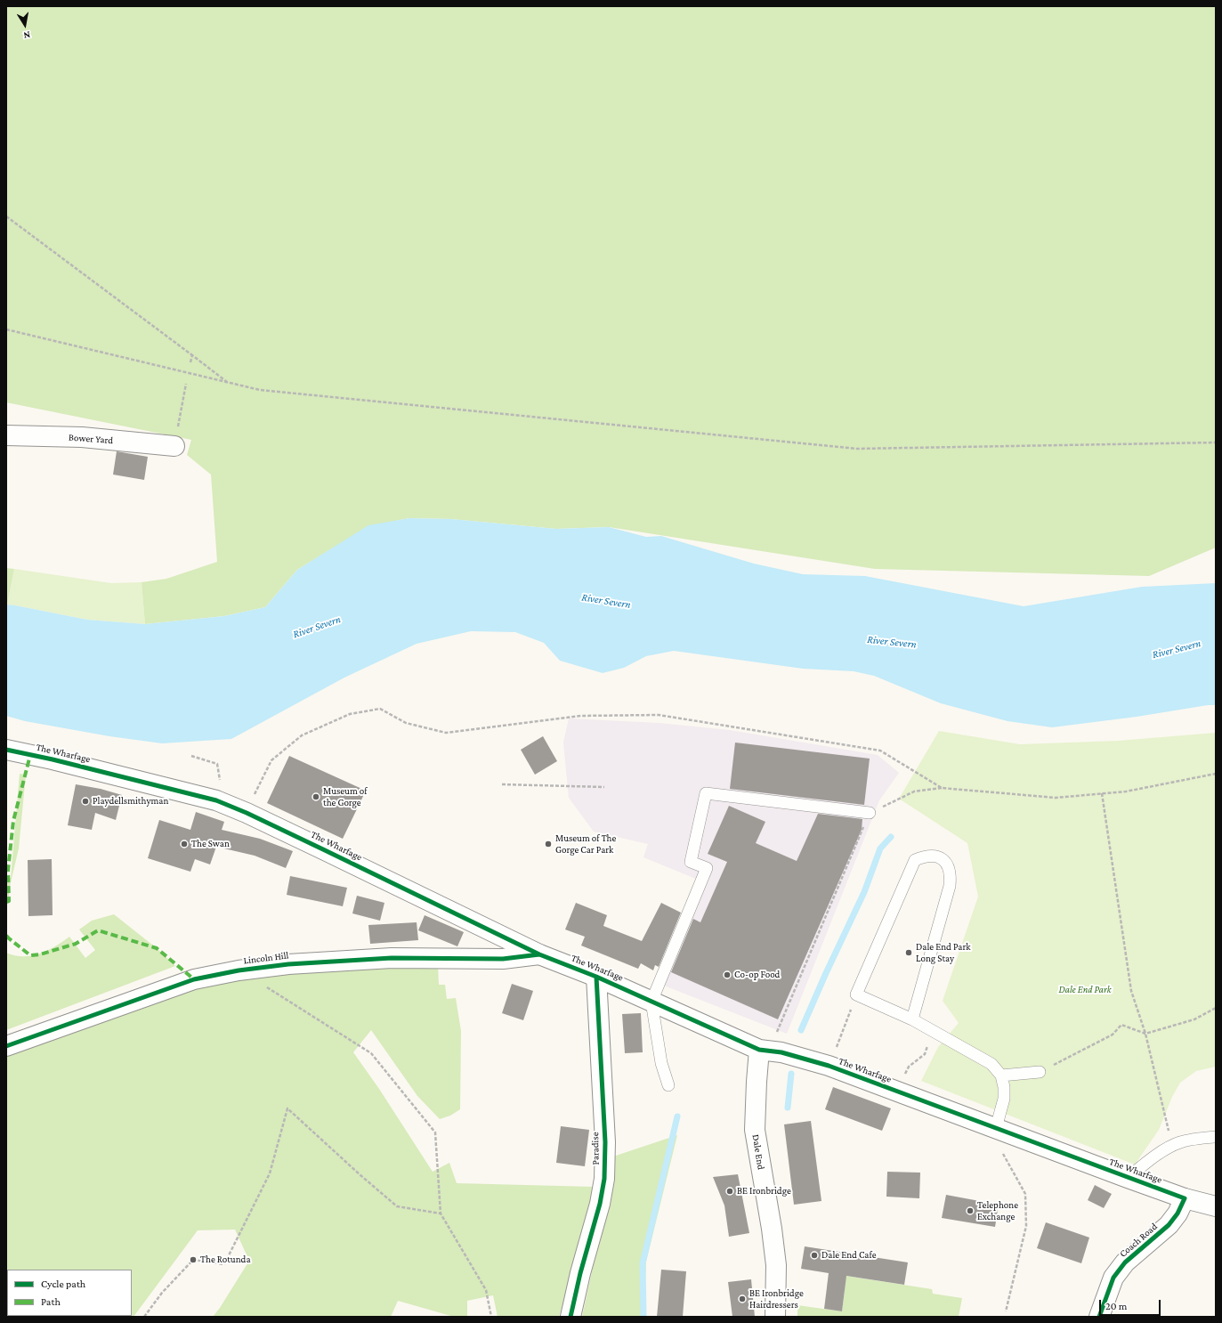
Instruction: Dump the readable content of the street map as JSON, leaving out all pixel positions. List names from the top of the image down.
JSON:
{
  "streets": {
    "street": [
      "Bower Yard",
      "The Wharfage",
      "Lincoln Hill",
      "Paradise",
      "Dale End",
      "Coach Road"
    ]
  },
  "crossings": [
    ["The Wharfage", "Lincoln Hill"],
    ["The Wharfage", "Paradise"],
    ["The Wharfage", "Dale End"],
    ["The Wharfage", "Coach Road"]
  ],
  "water": ["River Severn"],
  "parks": ["Dale End Park"],
  "places": [
    "Museum of the Gorge",
    "Playdellsmithyman",
    "The Swan",
    "Museum of The Gorge Car Park",
    "Dale End Park Long Stay",
    "Co-op Food",
    "BE Ironbridge",
    "Telephone Exchange",
    "Dale End Cafe",
    "The Rotunda",
    "BE Ironbridge Hairdressers"
  ],
  "legend": ["Cycle path", "Path"],
  "scale_bar": "20 m",
  "north": "bottom"
}
